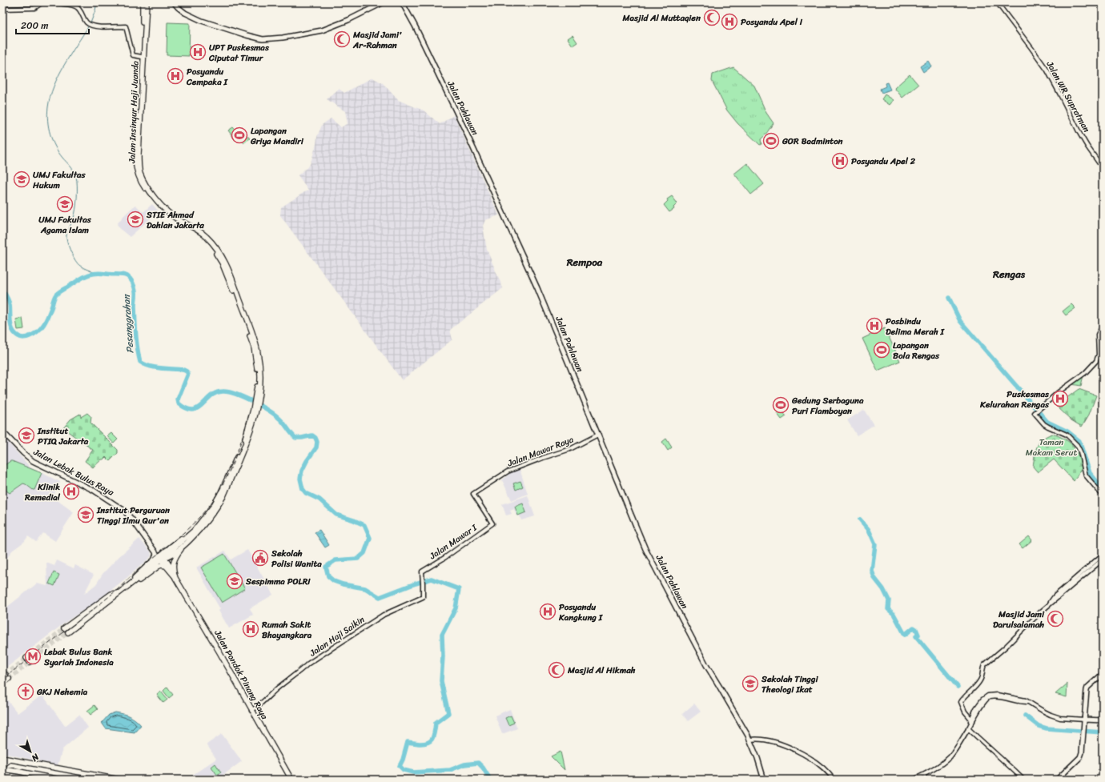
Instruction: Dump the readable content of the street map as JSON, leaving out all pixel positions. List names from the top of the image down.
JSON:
{
  "streets": {
    "highway": ["Jalan Insinyur Haji Juanda", "Jalan Pondok Pinang Raya"],
    "main road": ["Jalan Pahlawan", "Jalan Lebak Bulus Raya"],
    "street": [
      "Jalan WR Supratman",
      "Jalan Mawar Raya",
      "Jalan Mawar I",
      "Jalan Haji Saikin"
    ]
  },
  "crossings": [
    ["Jalan Pahlawan", "Jalan Mawar Raya"],
    ["Jalan Insinyur Haji Juanda", "Jalan Lebak Bulus Raya"],
    ["Jalan Insinyur Haji Juanda", "Jalan Pondok Pinang Raya"],
    ["Jalan Mawar Raya", "Jalan Mawar I"],
    ["Jalan Lebak Bulus Raya", "Jalan Pondok Pinang Raya"],
    ["Jalan Mawar I", "Jalan Haji Saikin"],
    ["Jalan Haji Saikin", "Jalan Pondok Pinang Raya"]
  ],
  "districts": ["Rempoa", "Rengas"],
  "water": ["Pesanggrahan"],
  "parks": ["Taman Makam Serut"],
  "places": {
    "mosque": [
      "Masjid Al Muttaqien",
      "Masjid Jami' Ar-Rahman",
      "Masjid Jami Darulsalamah",
      "Masjid Al Hikmah"
    ],
    "hospital": [
      "Posyandu Apel I",
      "UPT Puskesmas Ciputat Timur",
      "Posyandu Cempaka I",
      "Posyandu Apel 2",
      "Posbindu Delima Merah I",
      "Puskesmas Kelurahan Rengas",
      "Klinik Remedial",
      "Posyandu Kangkung I",
      "Rumah Sakit Bhayangkara"
    ],
    "sports": [
      "Lapangan Griya Mandiri",
      "GOR Badminton",
      "Lapangan Bola Rengas",
      "Gedung Serbaguna Puri Flamboyan"
    ],
    "school or university": [
      "UMJ Fakultas Hukum",
      "UMJ Fakultas Agama Islam",
      "STIE Ahmad Dahlan Jakarta",
      "Institut PTIQ Jakarta",
      "Institut Perguruan Tinggi Ilmu Qur'an",
      "Sespimma POLRI",
      "Sekolah Tinggi Theologi Ikat"
    ],
    "public building": ["Sekolah Polisi Wanita"],
    "metro station": ["Lebak Bulus Bank Syariah Indonesia"],
    "church": ["GKJ Nehemia"]
  },
  "scale_bar": "200 m",
  "north": "bottom right"
}
